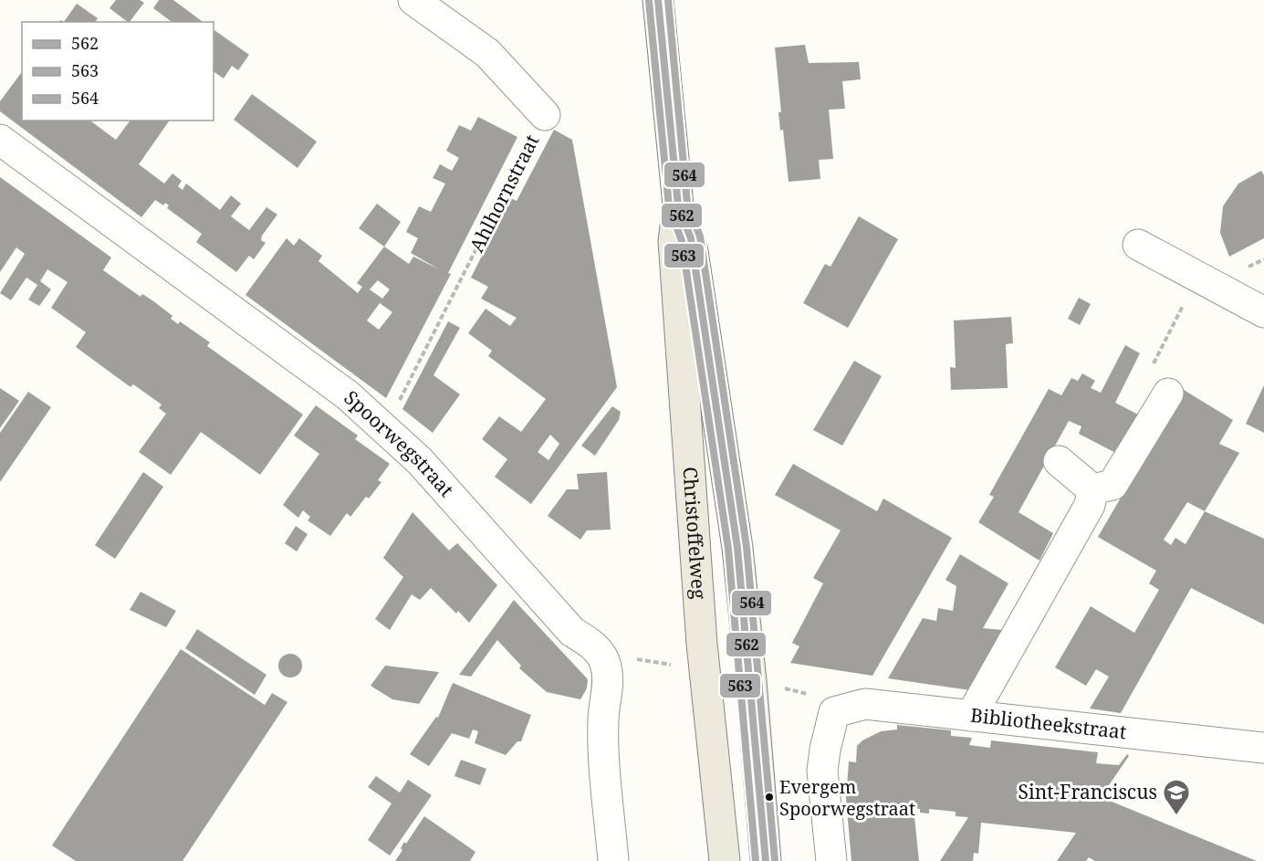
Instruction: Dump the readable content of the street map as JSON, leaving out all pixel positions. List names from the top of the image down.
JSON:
{
  "streets": {
    "main road": ["Christoffelweg"],
    "street": ["Ahlhornstraat", "Spoorwegstraat", "Bibliotheekstraat"]
  },
  "crossings": [
    ["Ahlhornstraat", "Spoorwegstraat"]
  ],
  "places": {
    "other": ["Evergem Spoorwegstraat"],
    "school or university": ["Sint-Franciscus"]
  },
  "lines": ["transit line 562", "transit line 564", "transit line 563"],
  "legend": ["562", "563", "564"]
}
